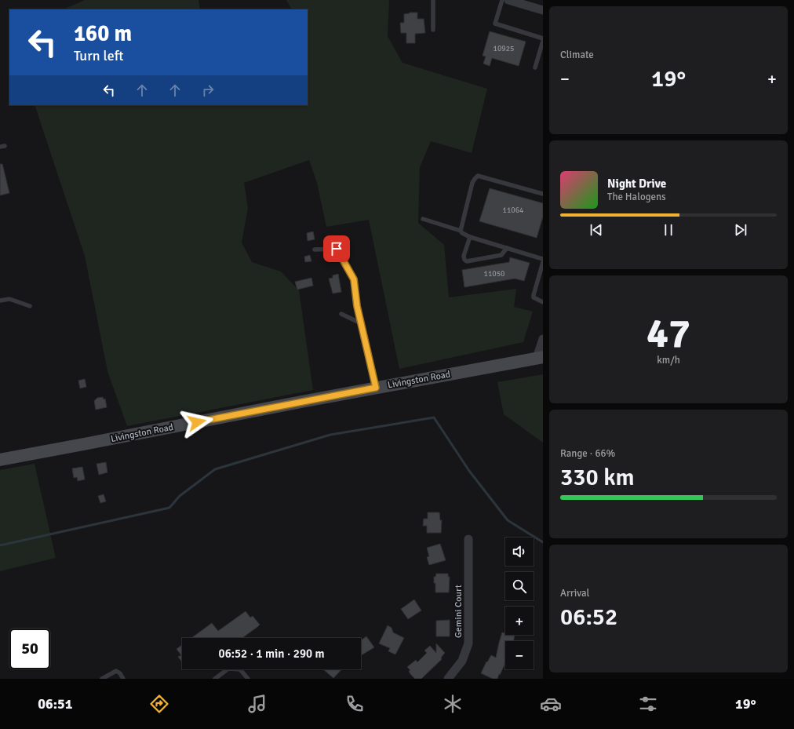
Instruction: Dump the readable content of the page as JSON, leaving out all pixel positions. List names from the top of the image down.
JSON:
{
  "streets": {
    "main road": ["Livingston Road"],
    "street": ["Gemini Court"]
  },
  "house_numbers": ["10925", "11064", "11050"],
  "page": {
    "tile": [
      "Climate",
      ["47", "km/h"],
      ["Range · 66%", "330 km"],
      ["Arrival", "06:52"]
    ],
    "turn": ["160 m", "Turn left"],
    "heat": ["−", "19°", "+"],
    "song": ["Night Drive", "The Halogens"],
    "map_buttons": ["+", "−"],
    "limit": "50",
    "trip": "06:52 · 1 min · 290 m",
    "tabs": ["06:51", "19°"]
  }
}
